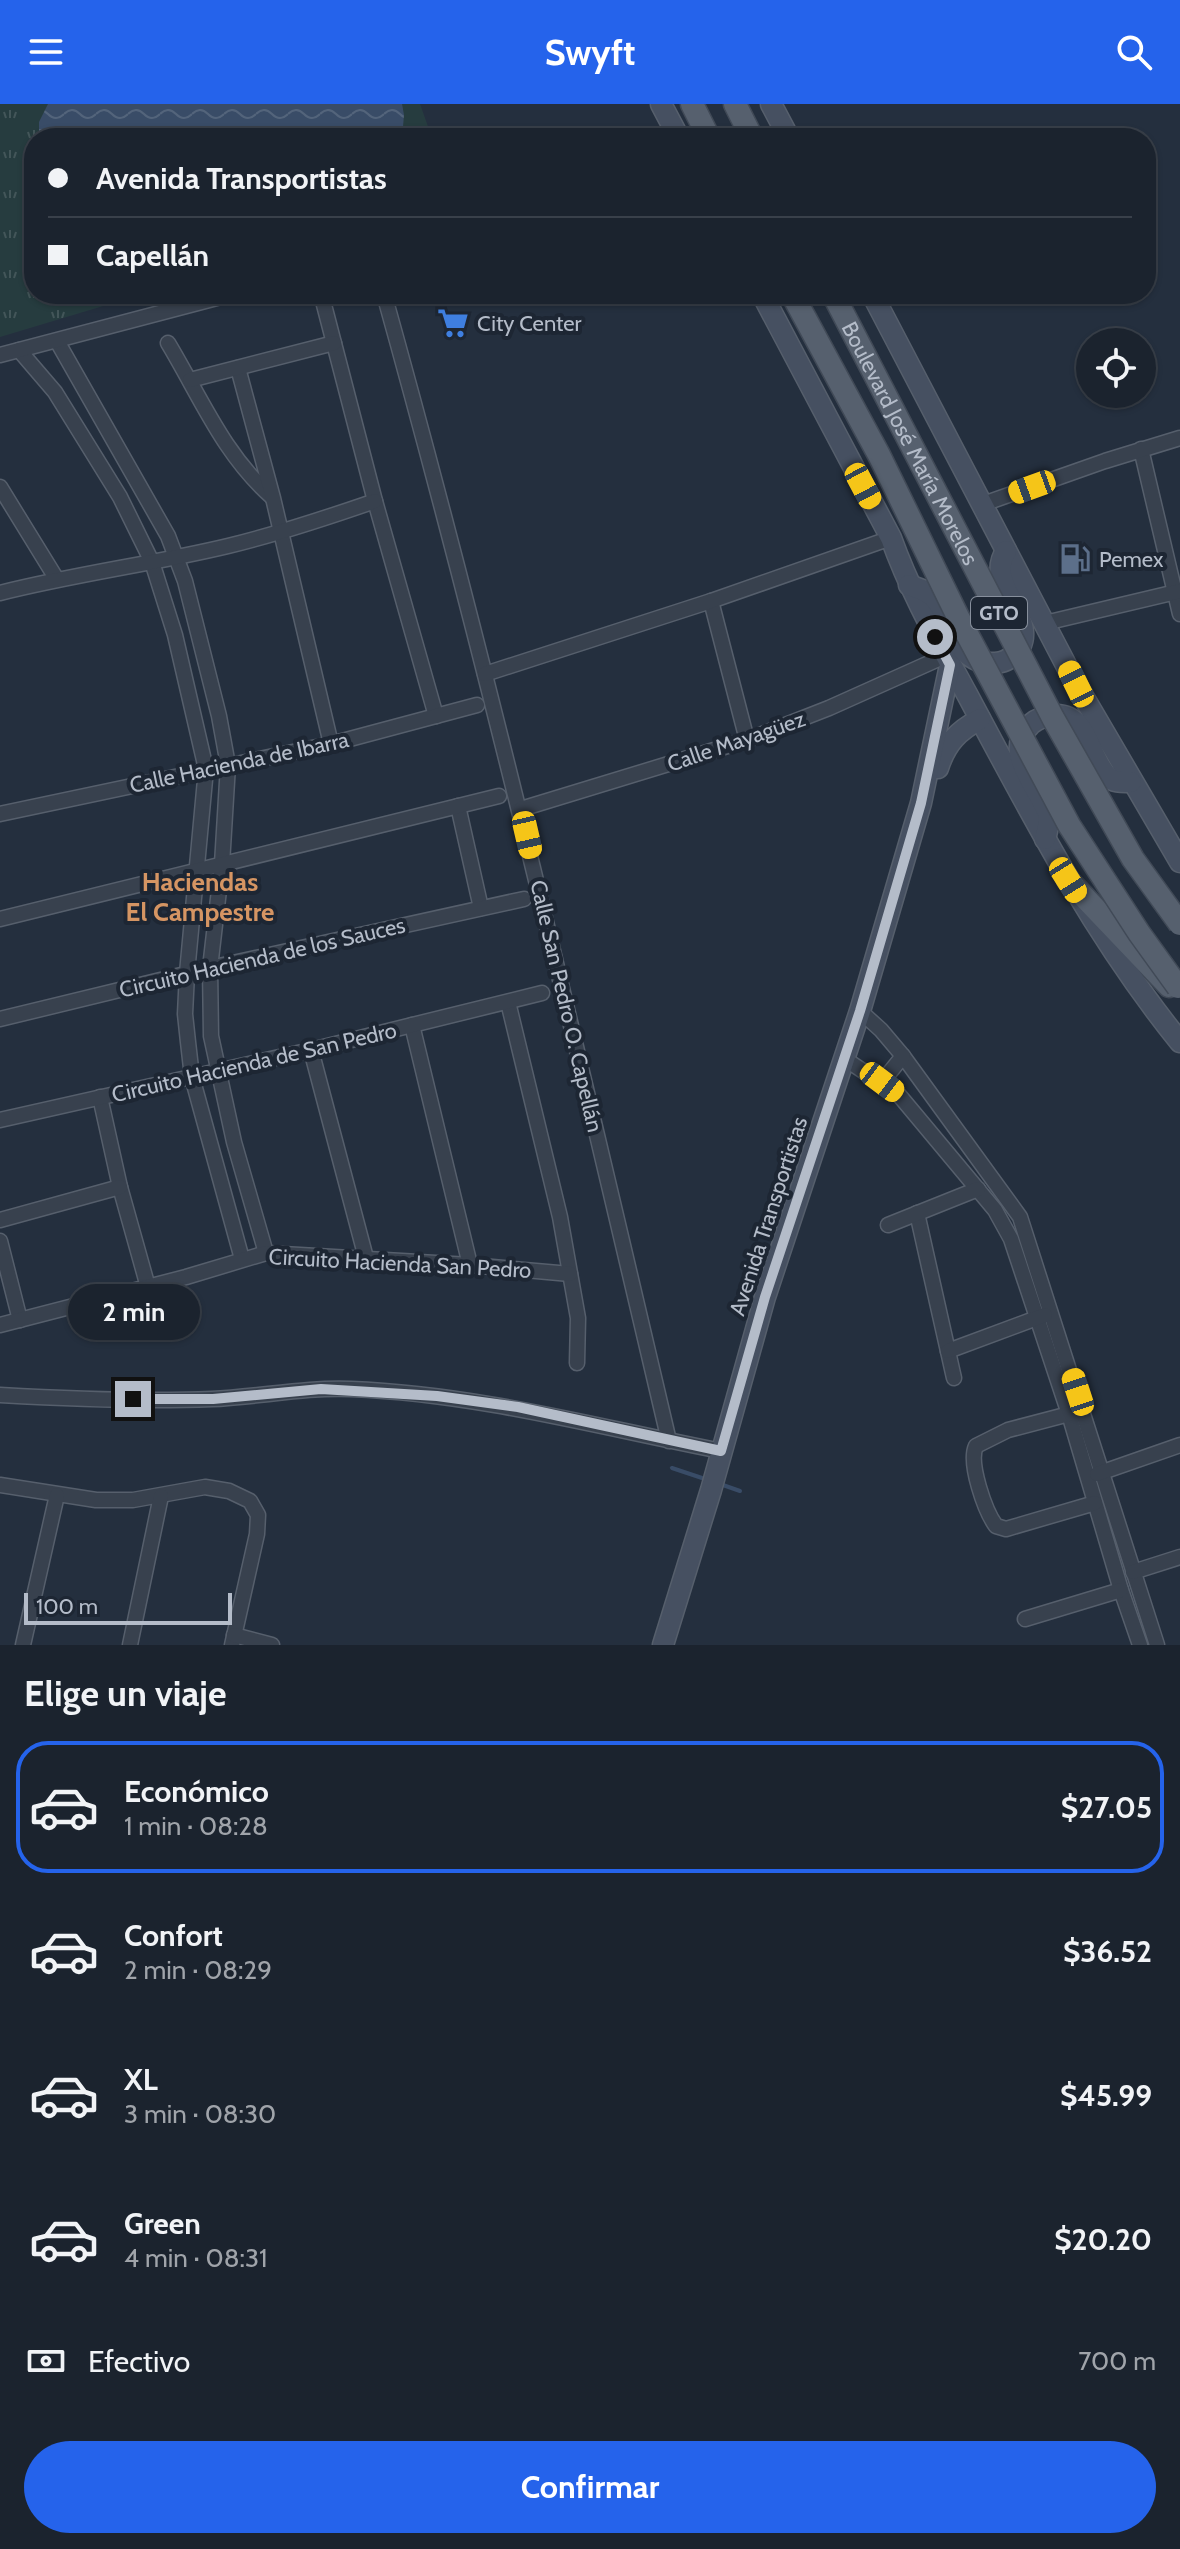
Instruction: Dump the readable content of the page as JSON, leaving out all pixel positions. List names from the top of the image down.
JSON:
{
  "streets": {
    "main road": ["Boulevard José María Morelos", "GTO"],
    "street": [
      "Calle Mayagüez",
      "Calle Hacienda de Ibarra",
      "Circuito Hacienda de los Sauces",
      "Calle San Pedro O. Capellán",
      "Circuito Hacienda de San Pedro",
      "Avenida Transportistas",
      "Circuito Hacienda San Pedro"
    ]
  },
  "crossings": [
    ["Calle Mayagüez", "Calle San Pedro O. Capellán"],
    ["Calle Mayagüez", "Avenida Transportistas"]
  ],
  "districts": ["Haciendas El Campestre"],
  "places": {
    "supermarket": ["City Center"],
    "fuel station": ["Pemex"]
  },
  "scale_bar": "100 m",
  "page": {
    "header": "Swyft",
    "banner": ["Avenida Transportistas", "Capellán"],
    "bubble": "2 min",
    "scale": "100 m",
    "heading": "Elige un viaje",
    "list": [
      {
        "name": "Económico",
        "note": "1 min · 08:28",
        "value": "$27.05"
      },
      {
        "name": "Confort",
        "note": "2 min · 08:29",
        "value": "$36.52"
      },
      {
        "name": "XL",
        "note": "3 min · 08:30",
        "value": "$45.99"
      },
      {
        "name": "Green",
        "note": "4 min · 08:31",
        "value": "$20.20"
      }
    ],
    "pay": ["Efectivo", "700 m"],
    "buttons": "Confirmar"
  }
}
